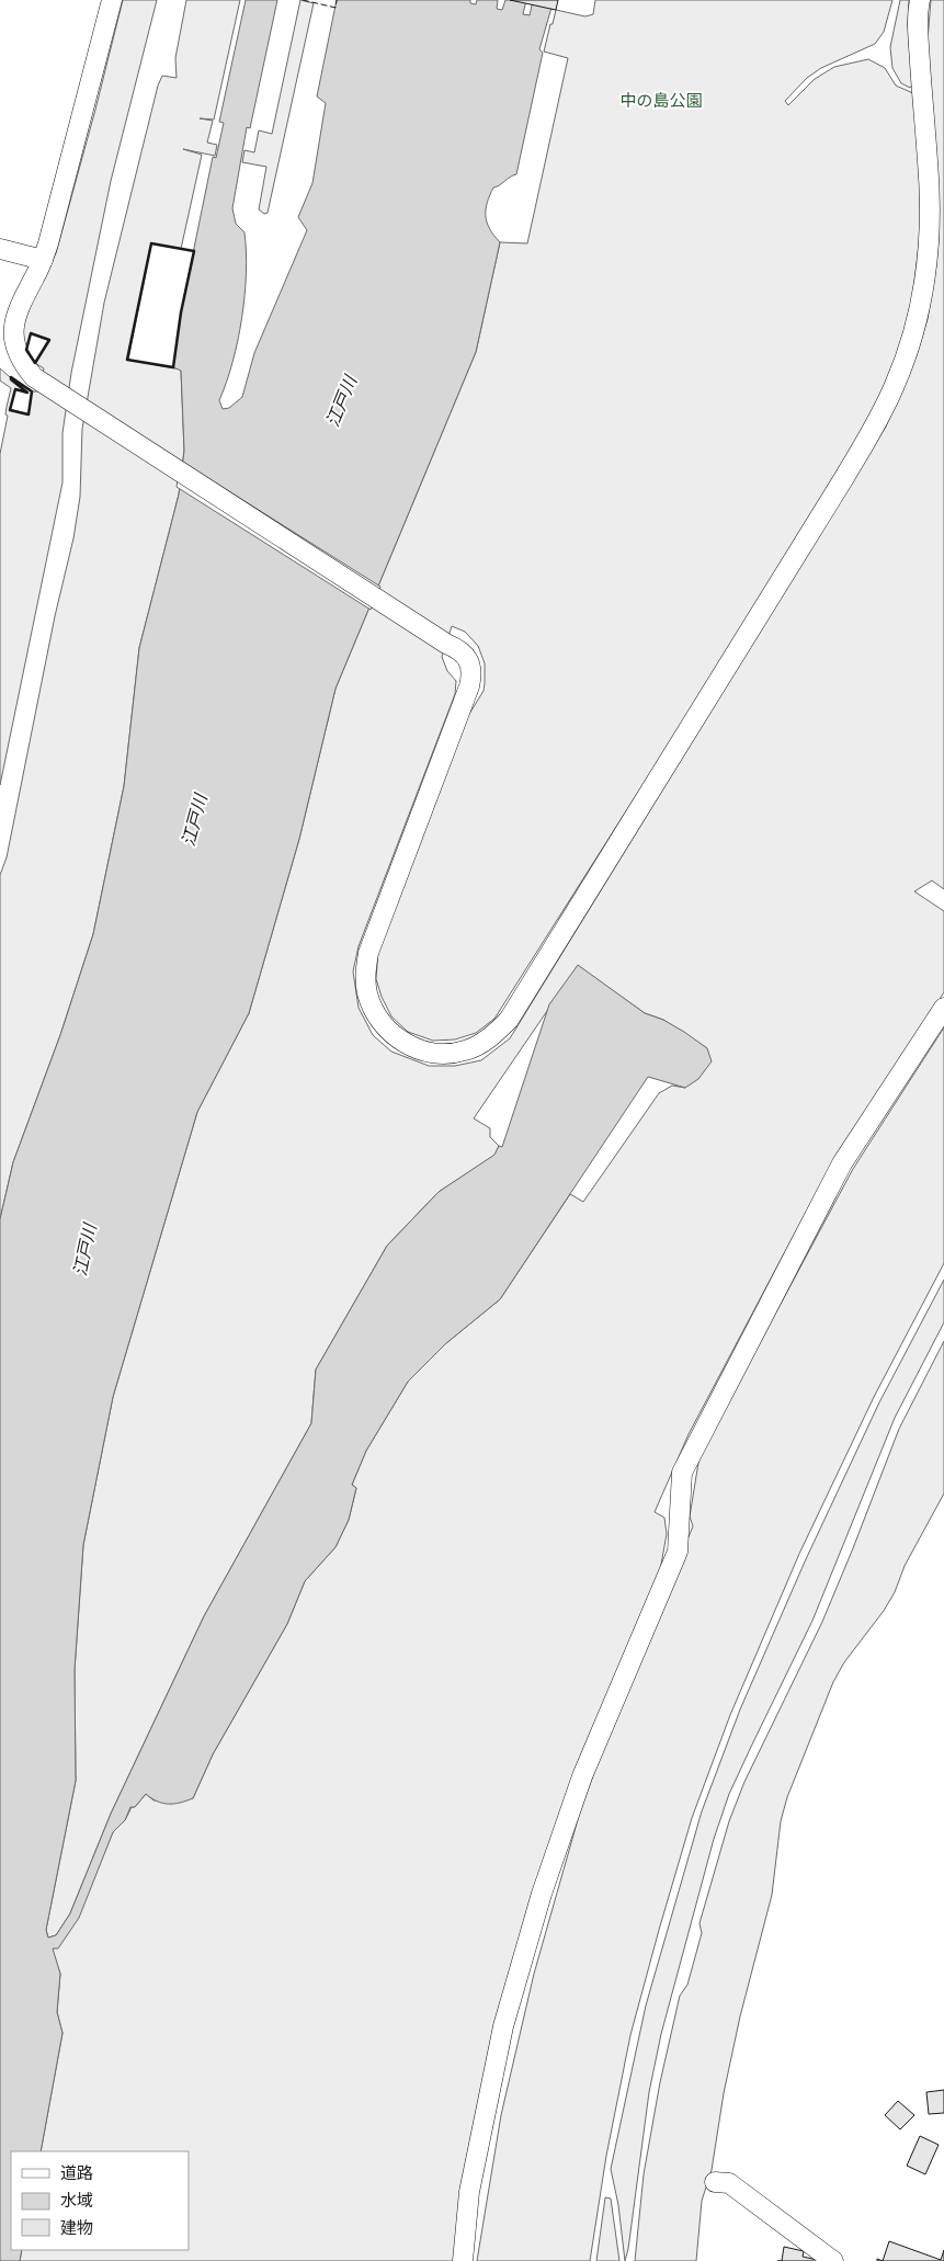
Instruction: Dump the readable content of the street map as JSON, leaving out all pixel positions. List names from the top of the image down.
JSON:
{
  "water": ["江戸川"],
  "parks": ["中の島公園"],
  "legend": ["道路", "水域", "建物"]
}
